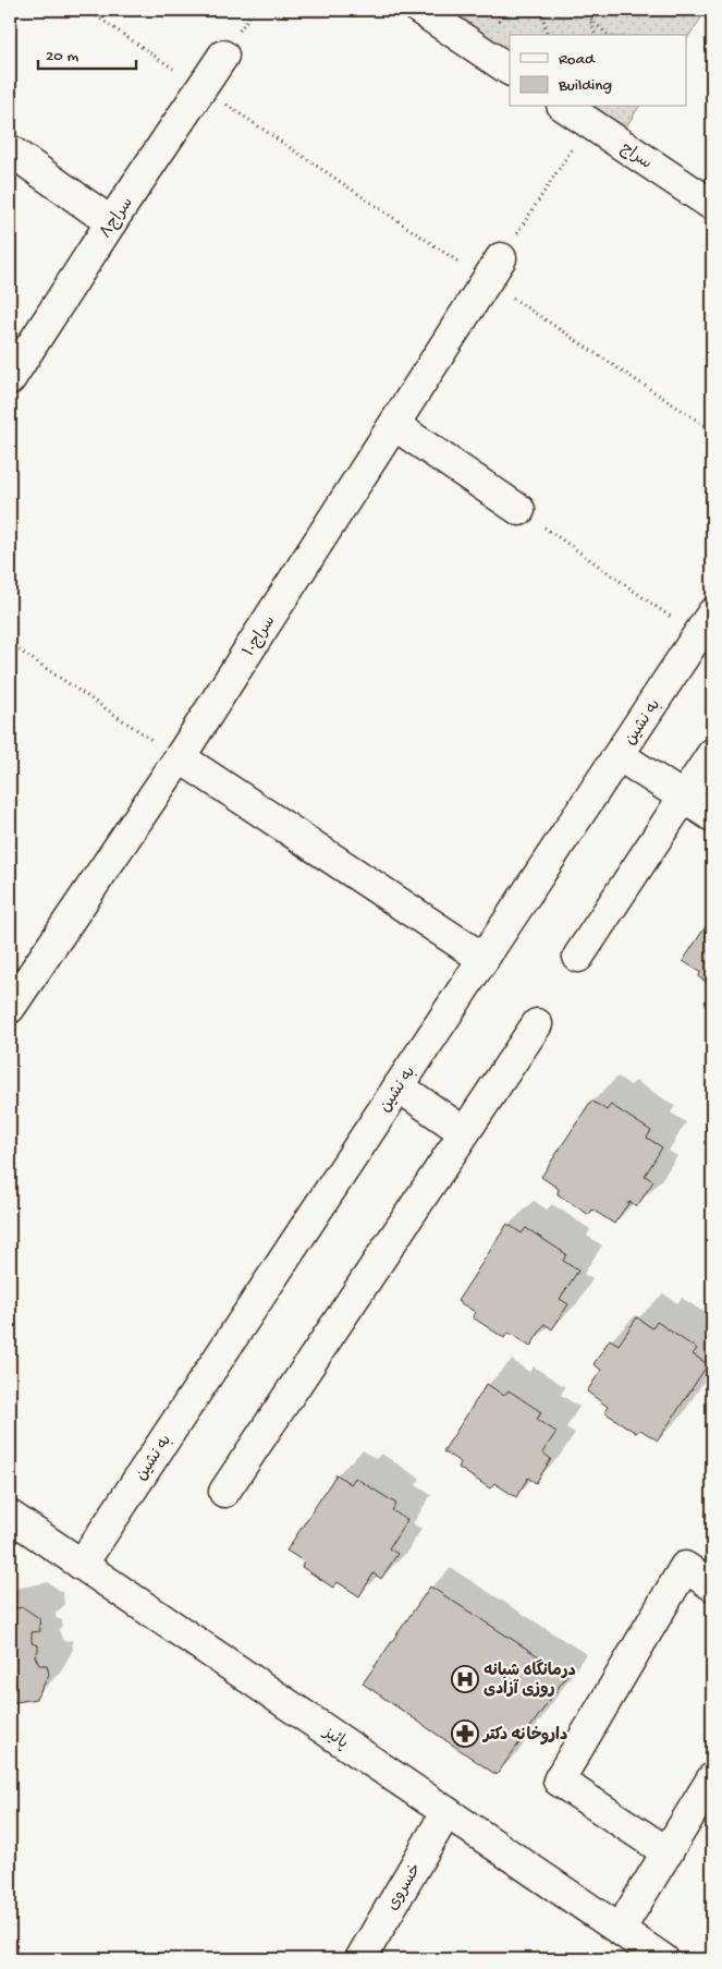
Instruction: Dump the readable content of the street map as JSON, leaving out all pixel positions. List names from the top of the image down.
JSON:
{
  "streets": {
    "street": [
      "سراج",
      "سراج۸",
      "سراج۱۰",
      "به نشین",
      "پائیز",
      "خسروى"
    ]
  },
  "crossings": [
    ["به نشین", "پائیز"],
    ["پائیز", "خسروى"]
  ],
  "places": {
    "hospital": ["درمانگاه شبانه روزی آزادی"],
    "pharmacy": ["داروخانه دکتر"]
  },
  "legend": ["Road", "Building"],
  "scale_bar": "20 m"
}
